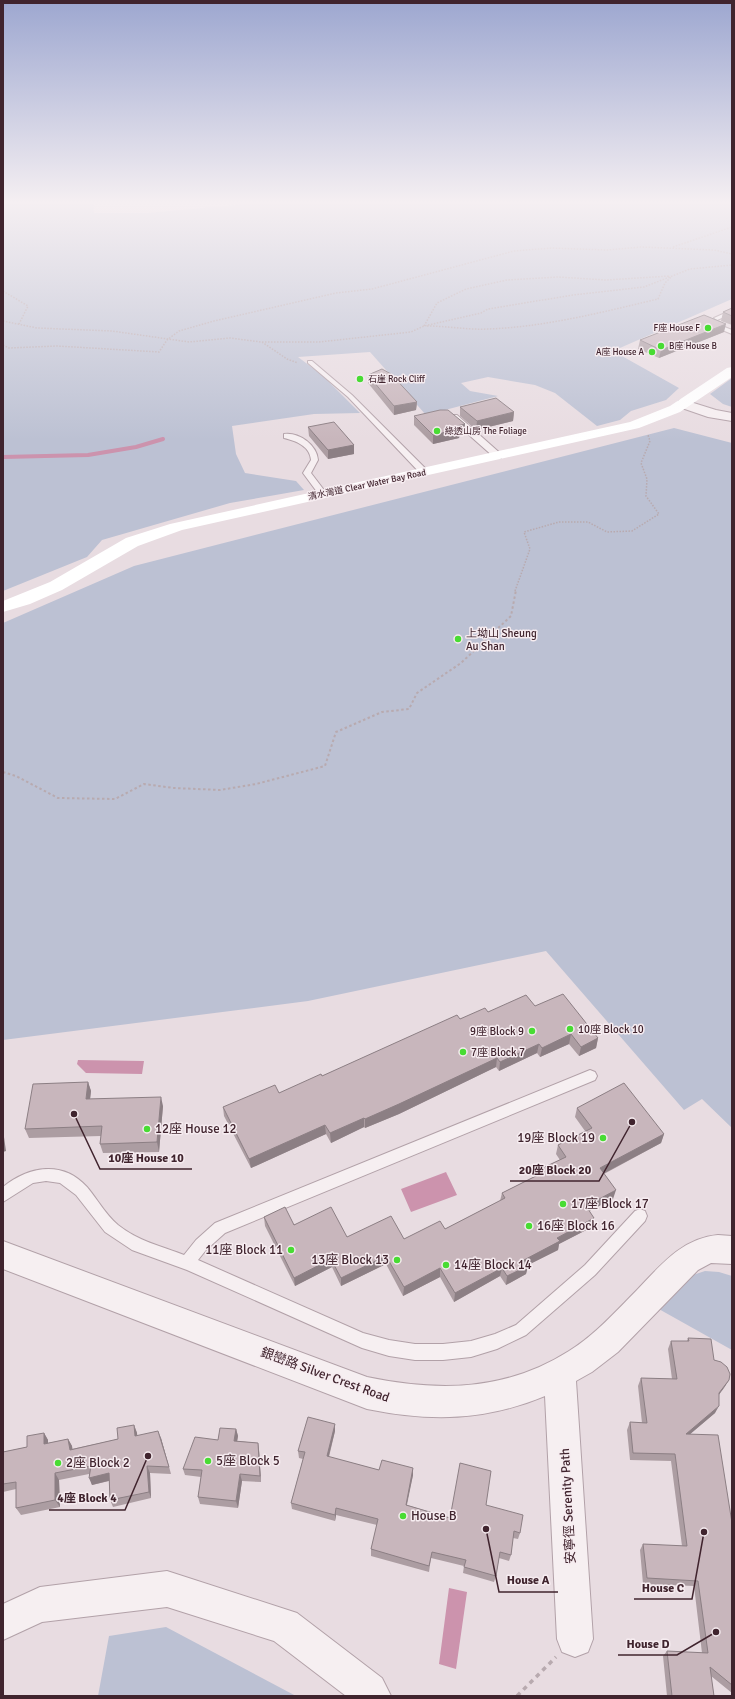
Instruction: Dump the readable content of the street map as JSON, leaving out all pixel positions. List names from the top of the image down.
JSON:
{
  "streets": {
    "main road": ["清水灣道 Clear Water Bay Road"],
    "street": ["銀巒路 Silver Crest Road", "安寧徑 Serenity Path"]
  },
  "crossings": [
    ["銀巒路 Silver Crest Road", "安寧徑 Serenity Path"]
  ],
  "places": [
    "F座 House F",
    "B座 House B",
    "A座 House A",
    "石崖 Rock Cliff",
    "綠透山房 The Foliage",
    "上坳山 Sheung Au Shan",
    "10座 Block 10",
    "9座 Block 9",
    "7座 Block 7",
    "10座 House 10",
    "20座 Block 20",
    "12座 House 12",
    "19座 Block 19",
    "17座 Block 17",
    "16座 Block 16",
    "11座 Block 11",
    "13座 Block 13",
    "14座 Block 14",
    "4座 Block 4",
    "5座 Block 5",
    "2座 Block 2",
    "House B",
    "House A",
    "House C",
    "House D"
  ]
}
